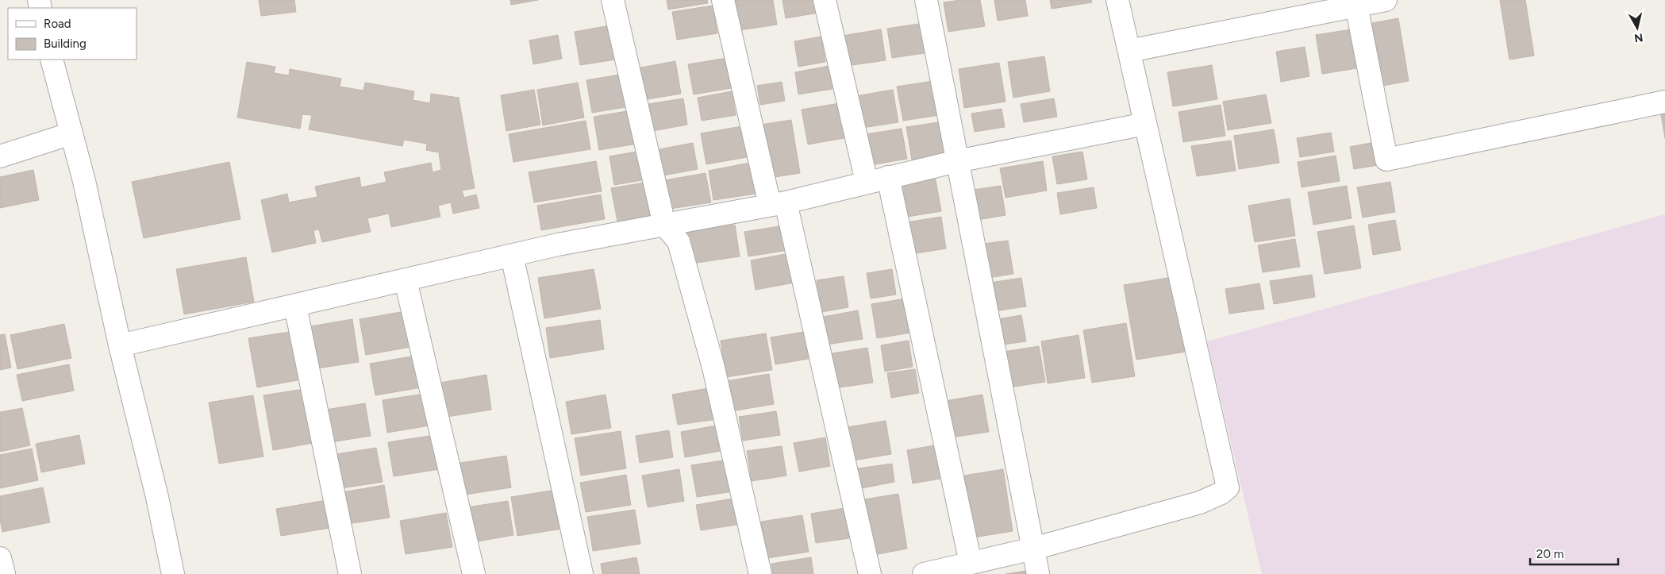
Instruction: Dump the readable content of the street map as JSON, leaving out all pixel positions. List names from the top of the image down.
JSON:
{
  "legend": ["Road", "Building"],
  "scale_bar": "20 m",
  "north": "bottom"
}
